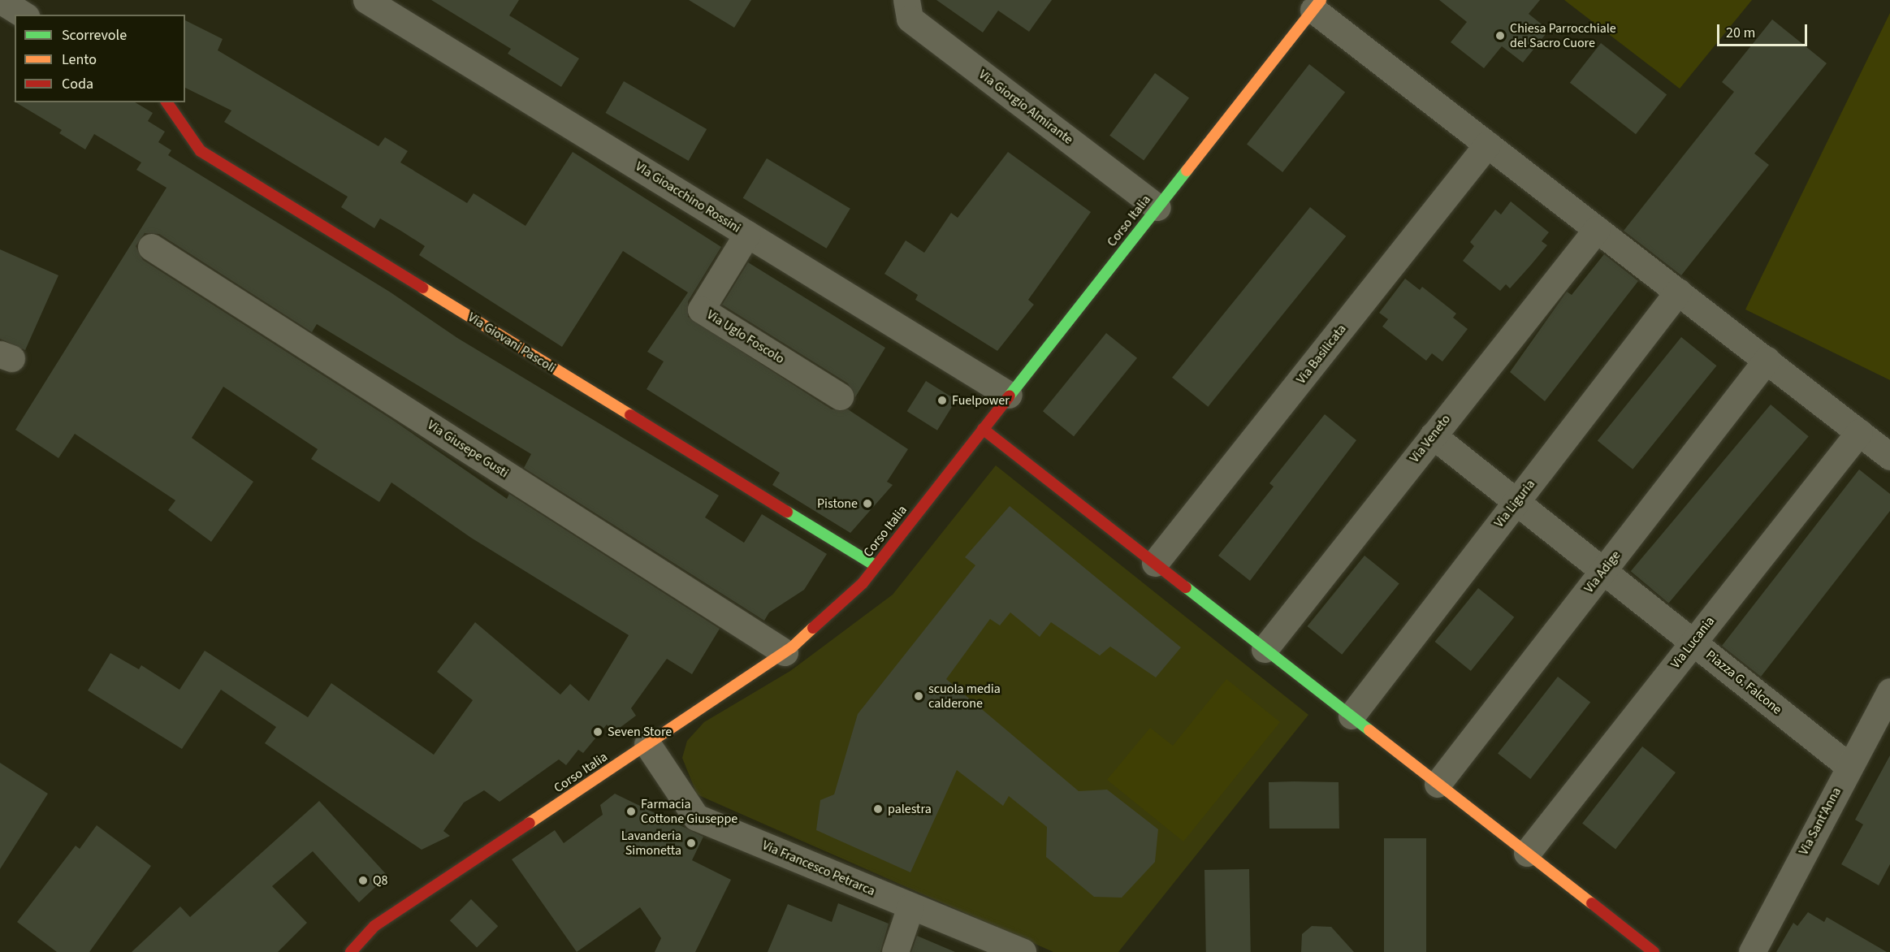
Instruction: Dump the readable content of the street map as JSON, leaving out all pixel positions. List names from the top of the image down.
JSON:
{
  "streets": {
    "street": [
      "Via Giorgio Almirante",
      "VIa Gioacchino Rossini",
      "Corso Italia",
      "Via Uglo Foscolo",
      "Via Giovani Pascoli",
      "Via Basilicata",
      "Via Veneto",
      "Via Giusepe Gusti",
      "Via Liguria",
      "Via Adige",
      "Via Lucania",
      "Piazza G. Falcone",
      "Via Sant'Anna",
      "Via Francesco Petrarca"
    ]
  },
  "crossings": [
    ["Via Giorgio Almirante", "Corso Italia"],
    ["VIa Gioacchino Rossini", "Corso Italia"],
    ["VIa Gioacchino Rossini", "Via Uglo Foscolo"],
    ["Corso Italia", "Via Giovani Pascoli"],
    ["Corso Italia", "Via Giusepe Gusti"],
    ["Corso Italia", "Via Francesco Petrarca"],
    ["Via Veneto", "Piazza G. Falcone"],
    ["Via Liguria", "Piazza G. Falcone"],
    ["Via Adige", "Piazza G. Falcone"],
    ["Via Lucania", "Piazza G. Falcone"],
    ["Piazza G. Falcone", "Via Sant'Anna"]
  ],
  "places": [
    "Chiesa Parrocchiale del Sacro Cuore",
    "Fuelpower",
    "Pistone",
    "scuola media calderone",
    "Seven Store",
    "palestra",
    "Farmacia Cottone Giuseppe",
    "Lavanderia Simonetta",
    "Q8"
  ],
  "legend": ["Scorrevole", "Lento", "Coda"],
  "scale_bar": "20 m"
}
